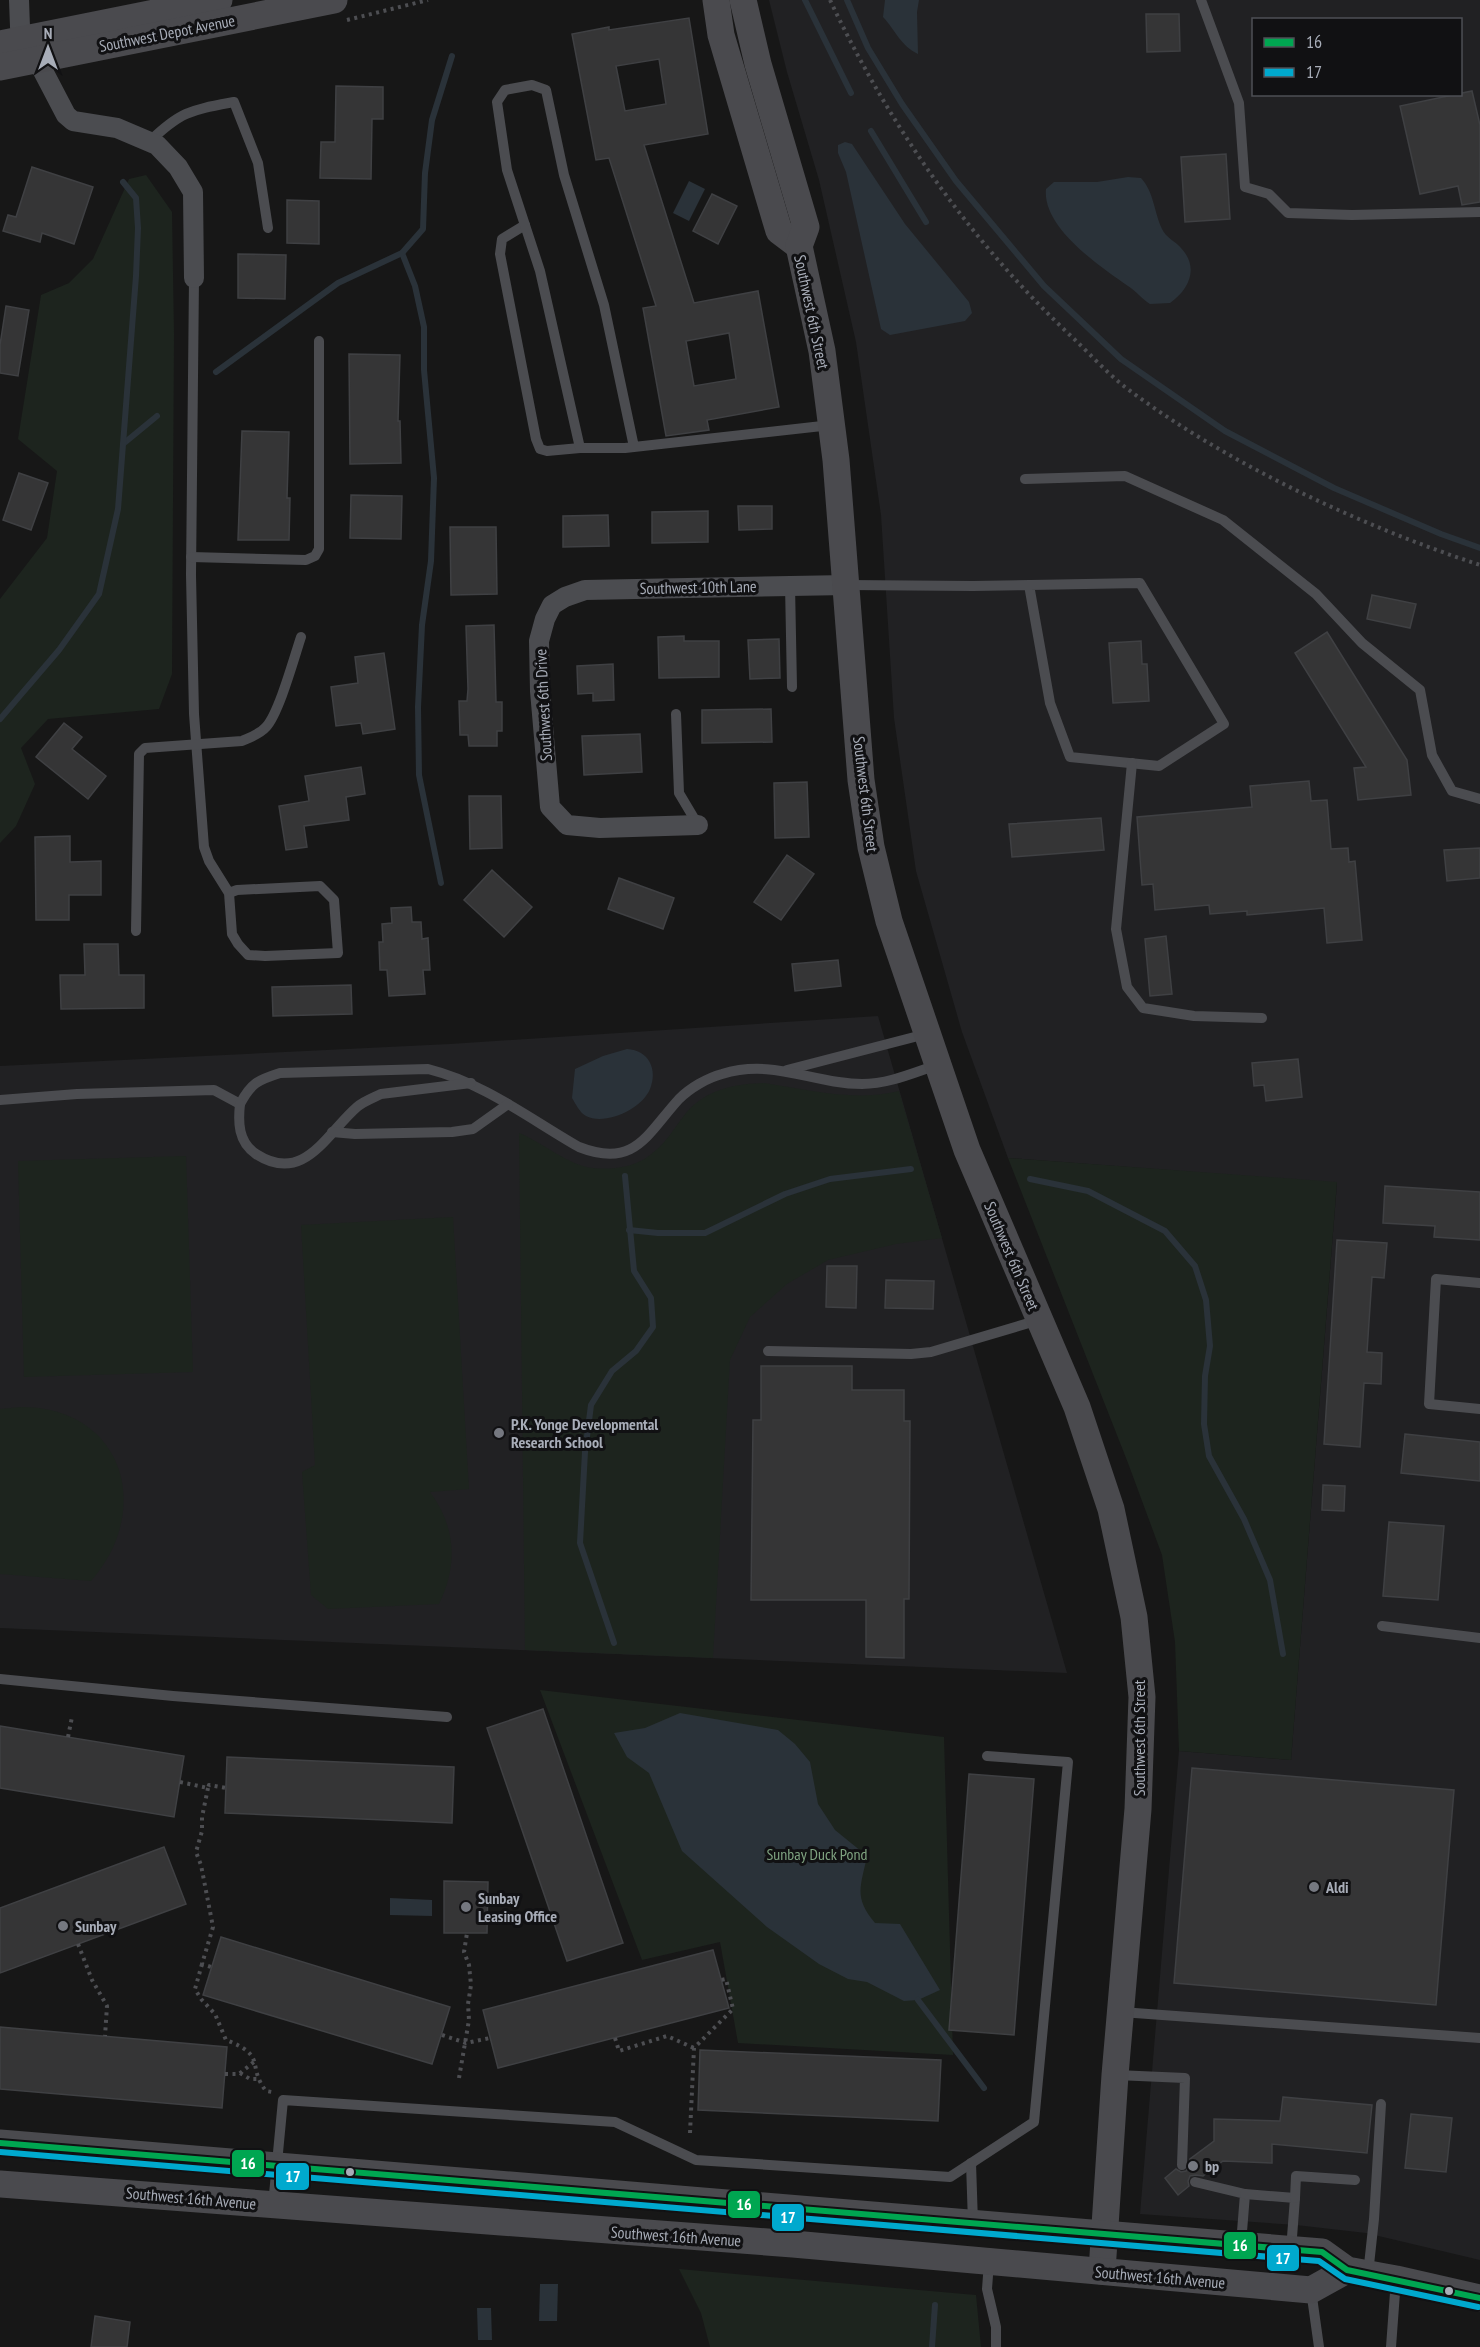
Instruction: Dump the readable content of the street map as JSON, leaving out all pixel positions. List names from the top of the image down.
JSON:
{
  "streets": {
    "street": [
      "Southwest Depot Avenue",
      "Southwest 6th Street",
      "Southwest 10th Lane",
      "Southwest 6th Drive",
      "Southwest 16th Avenue"
    ]
  },
  "crossings": [
    ["Southwest 6th Street", "Southwest 10th Lane"],
    ["Southwest 6th Street", "Southwest 16th Avenue"],
    ["Southwest 10th Lane", "Southwest 6th Drive"]
  ],
  "parks": ["Sunbay Duck Pond"],
  "places": [
    "P.K. Yonge Developmental Research School",
    "Aldi",
    "Sunbay Leasing Office",
    "Sunbay",
    "bp"
  ],
  "lines": ["transit line 16", "transit line 17"],
  "legend": ["16", "17"],
  "north": "top"
}
